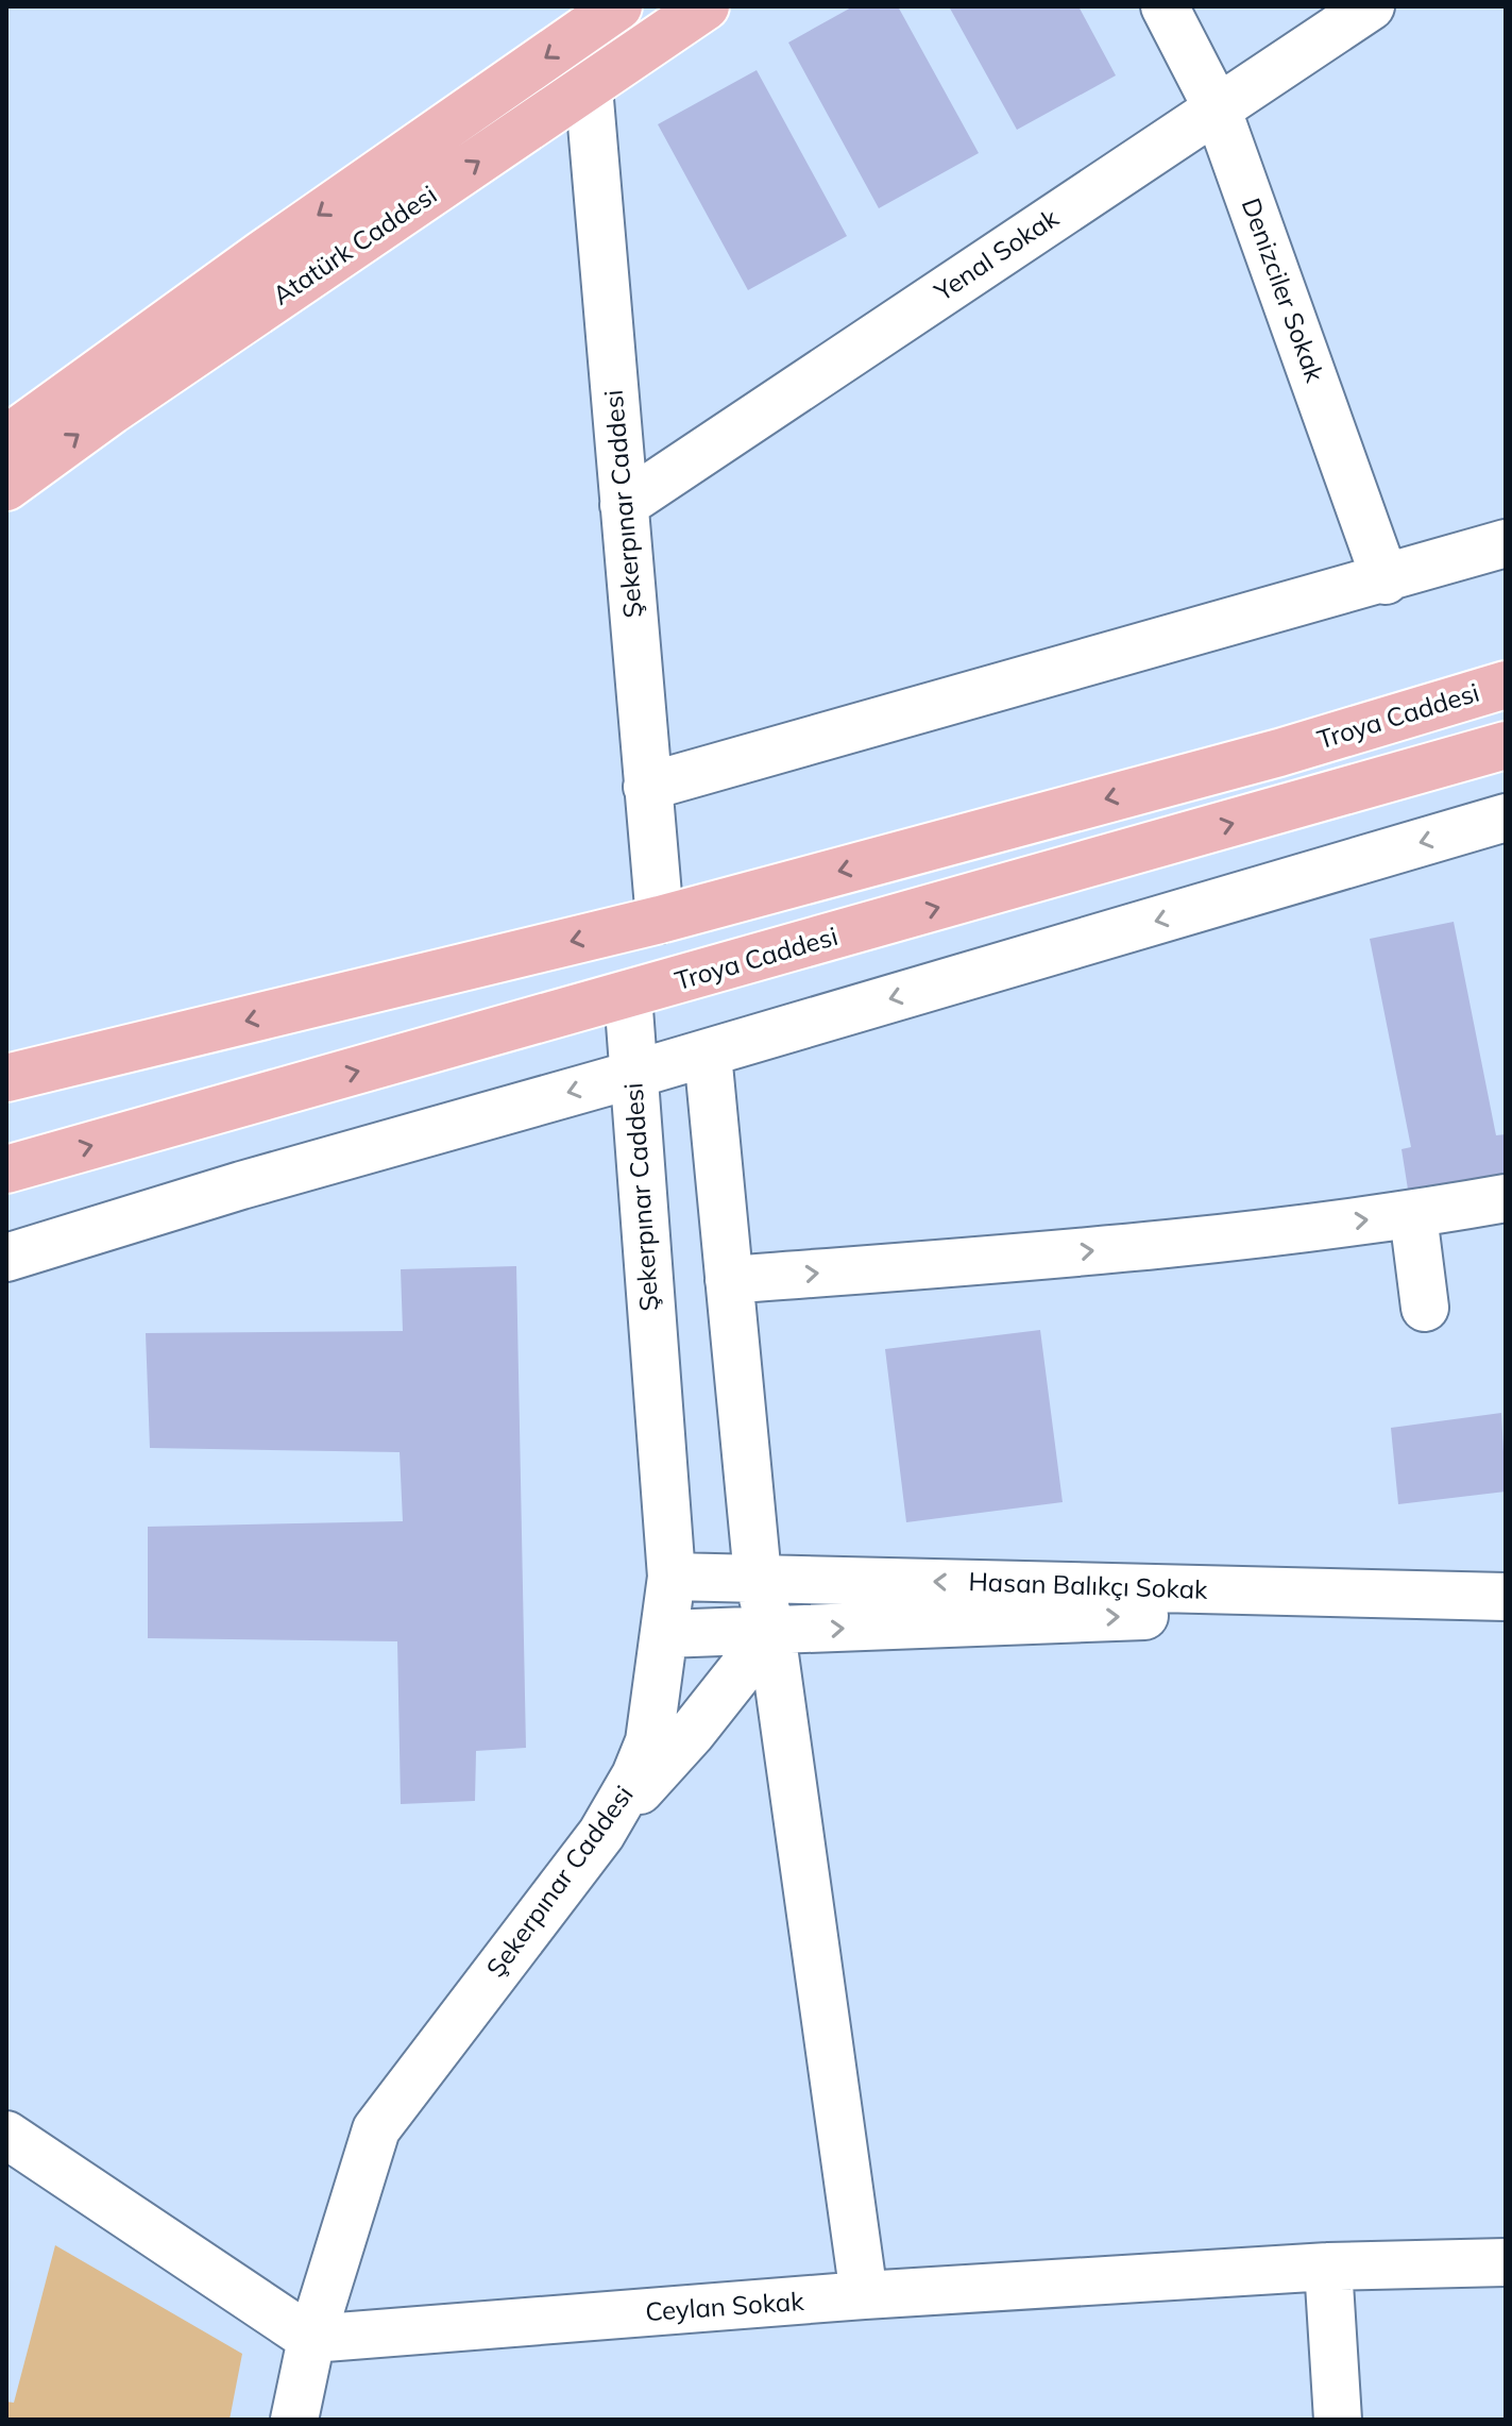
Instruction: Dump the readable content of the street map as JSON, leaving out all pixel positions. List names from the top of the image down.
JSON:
{
  "streets": {
    "main road": ["Atatürk Caddesi", "Troya Caddesi"],
    "street": [
      "Yenal Sokak",
      "Denizciler Sokak",
      "Şekerpınar Caddesi",
      "Hasan Balıkçı Sokak",
      "Ceylan Sokak"
    ]
  },
  "crossings": [
    ["Atatürk Caddesi", "Şekerpınar Caddesi"],
    ["Yenal Sokak", "Denizciler Sokak"],
    ["Yenal Sokak", "Şekerpınar Caddesi"],
    ["Şekerpınar Caddesi", "Troya Caddesi"],
    ["Şekerpınar Caddesi", "Hasan Balıkçı Sokak"],
    ["Şekerpınar Caddesi", "Ceylan Sokak"]
  ]
}
